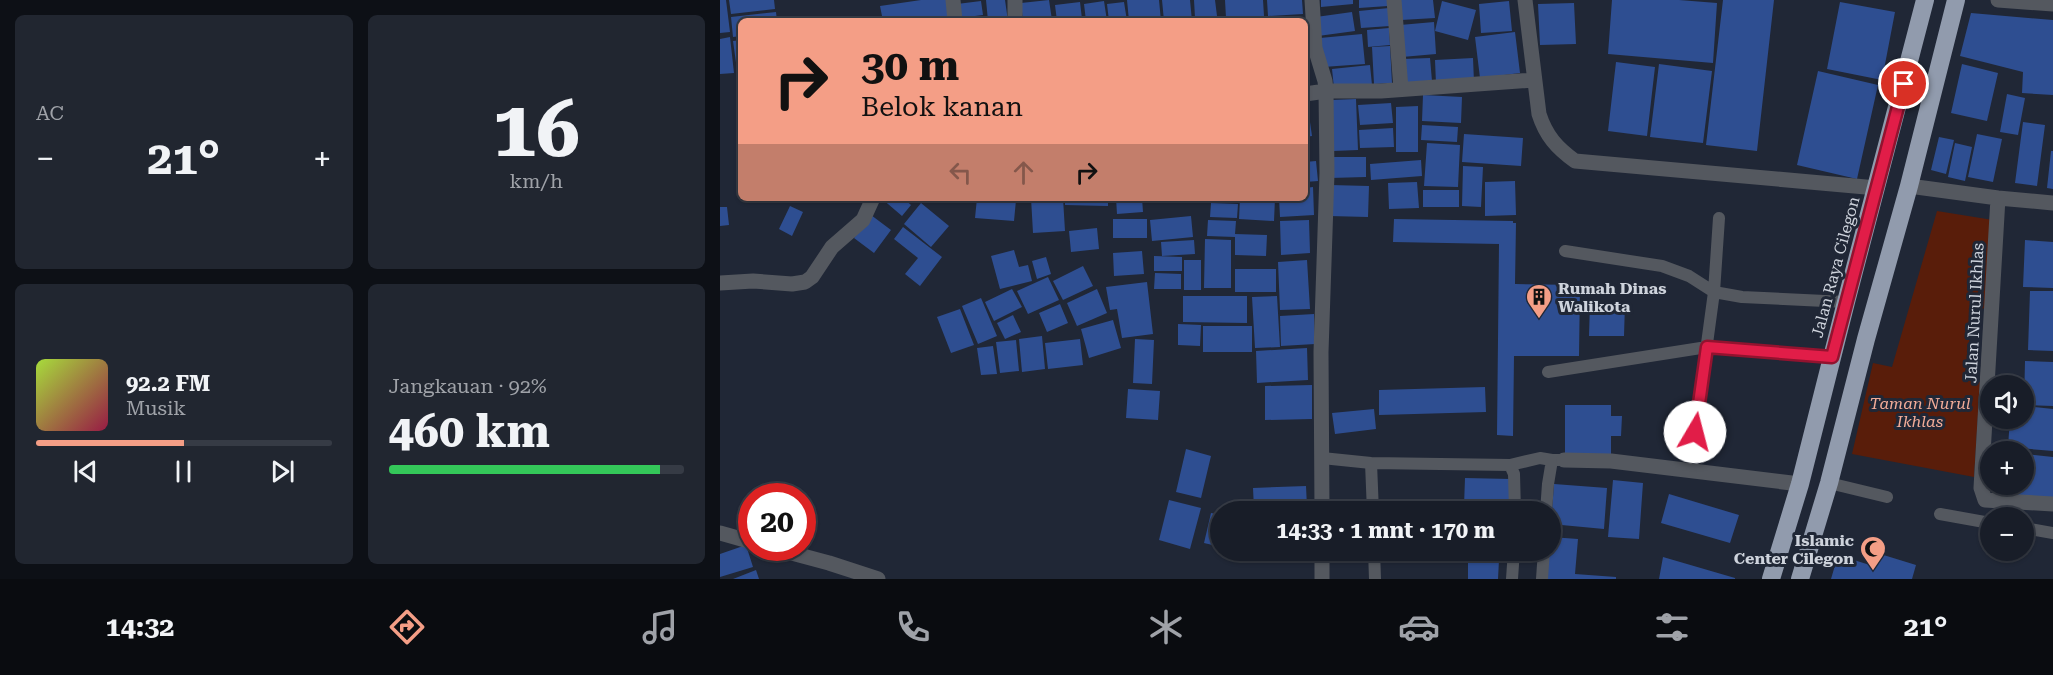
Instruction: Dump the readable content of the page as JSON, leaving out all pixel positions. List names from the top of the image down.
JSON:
{
  "streets": {
    "highway": ["Jalan Raya Cilegon"],
    "street": ["Jalan Nurul Ikhlas"]
  },
  "parks": ["Taman Nurul Ikhlas"],
  "places": {
    "building": ["Rumah Dinas Walikota"],
    "mosque": ["Islamic Center Cilegon"]
  },
  "page": {
    "tile": [
      "AC",
      ["16", "km/h"],
      ["Jangkauan · 92%", "460 km"]
    ],
    "turn": ["30 m", "Belok kanan"],
    "heat": ["−", "21°", "+"],
    "song": ["92.2 FM", "Musik"],
    "map_buttons": ["+", "−"],
    "limit": "20",
    "trip": "14:33 · 1 mnt · 170 m",
    "tabs": ["14:32", "21°"]
  }
}
